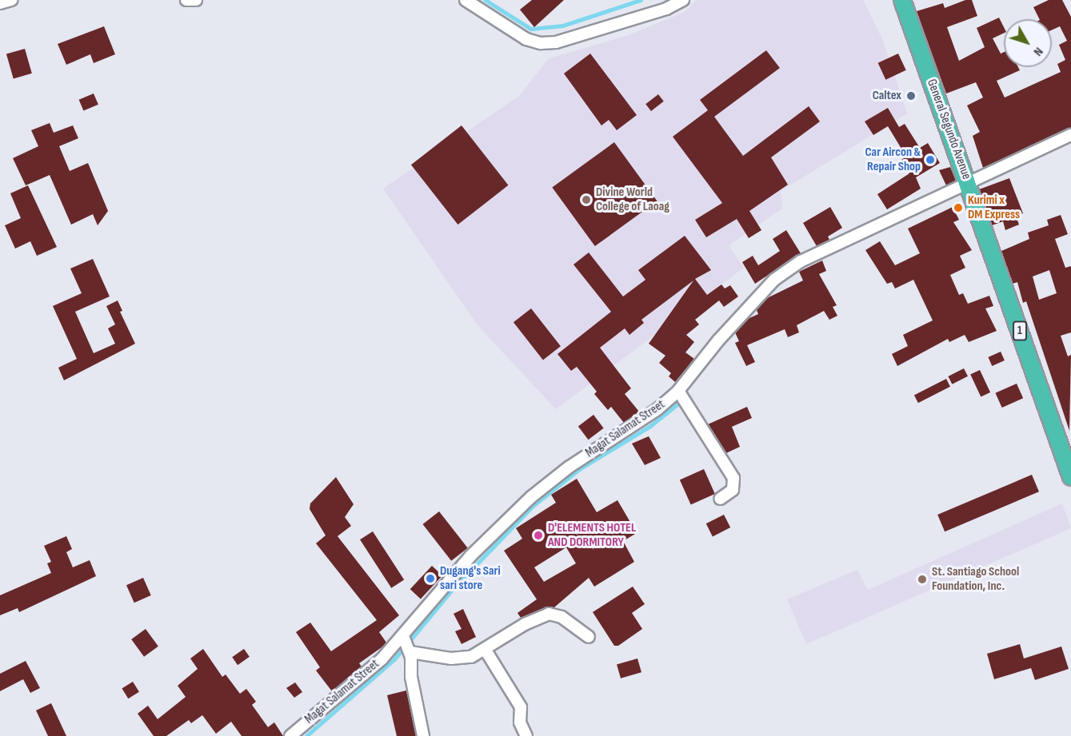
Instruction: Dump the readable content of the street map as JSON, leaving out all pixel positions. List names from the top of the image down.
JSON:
{
  "streets": {
    "highway": ["General Segundo Avenue", "1"],
    "street": ["Magat Salamat Street"]
  },
  "crossings": [
    ["General Segundo Avenue", "Magat Salamat Street"]
  ],
  "places": [
    "Caltex",
    "Car Aircon & Repair Shop",
    "Divine World College of Laoag",
    "Kurimi x DM Express",
    "D'ELEMENTS HOTEL AND DORMITORY",
    "Dugang's Sari sari store",
    "St. Santiago School Foundation, Inc."
  ],
  "north": "bottom right"
}
